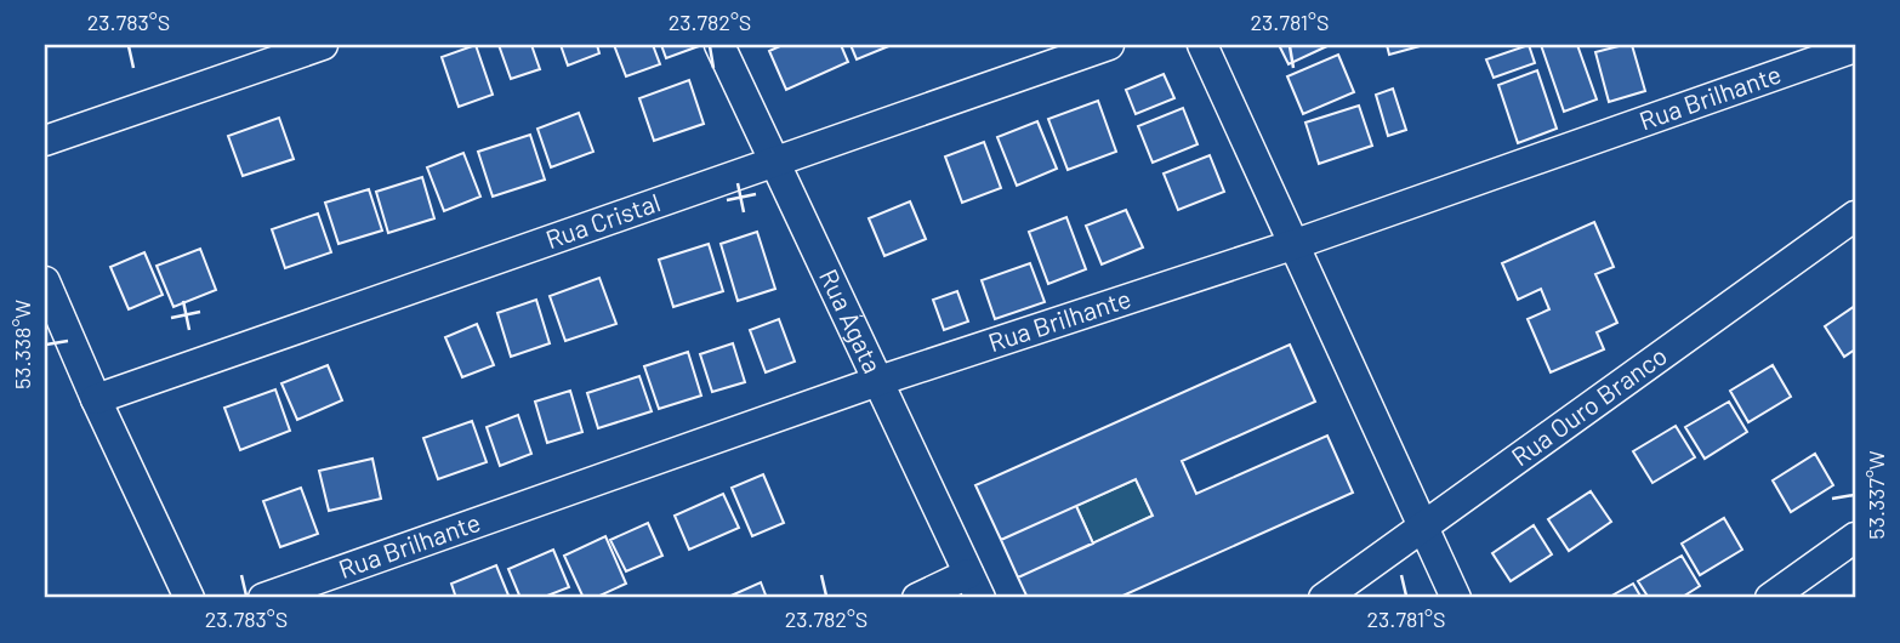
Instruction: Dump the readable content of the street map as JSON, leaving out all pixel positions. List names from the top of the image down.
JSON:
{
  "streets": {
    "street": [
      "Rua Brilhante",
      "Rua Cristal",
      "Rua Ágata",
      "Rua Ouro Branco"
    ]
  },
  "crossings": [
    ["Rua Brilhante", "Rua Ágata"],
    ["Rua Cristal", "Rua Ágata"]
  ],
  "coordinates": [
    "23.783°S",
    "23.782°S",
    "23.781°S",
    "53.338°W",
    "53.337°W"
  ]
}
